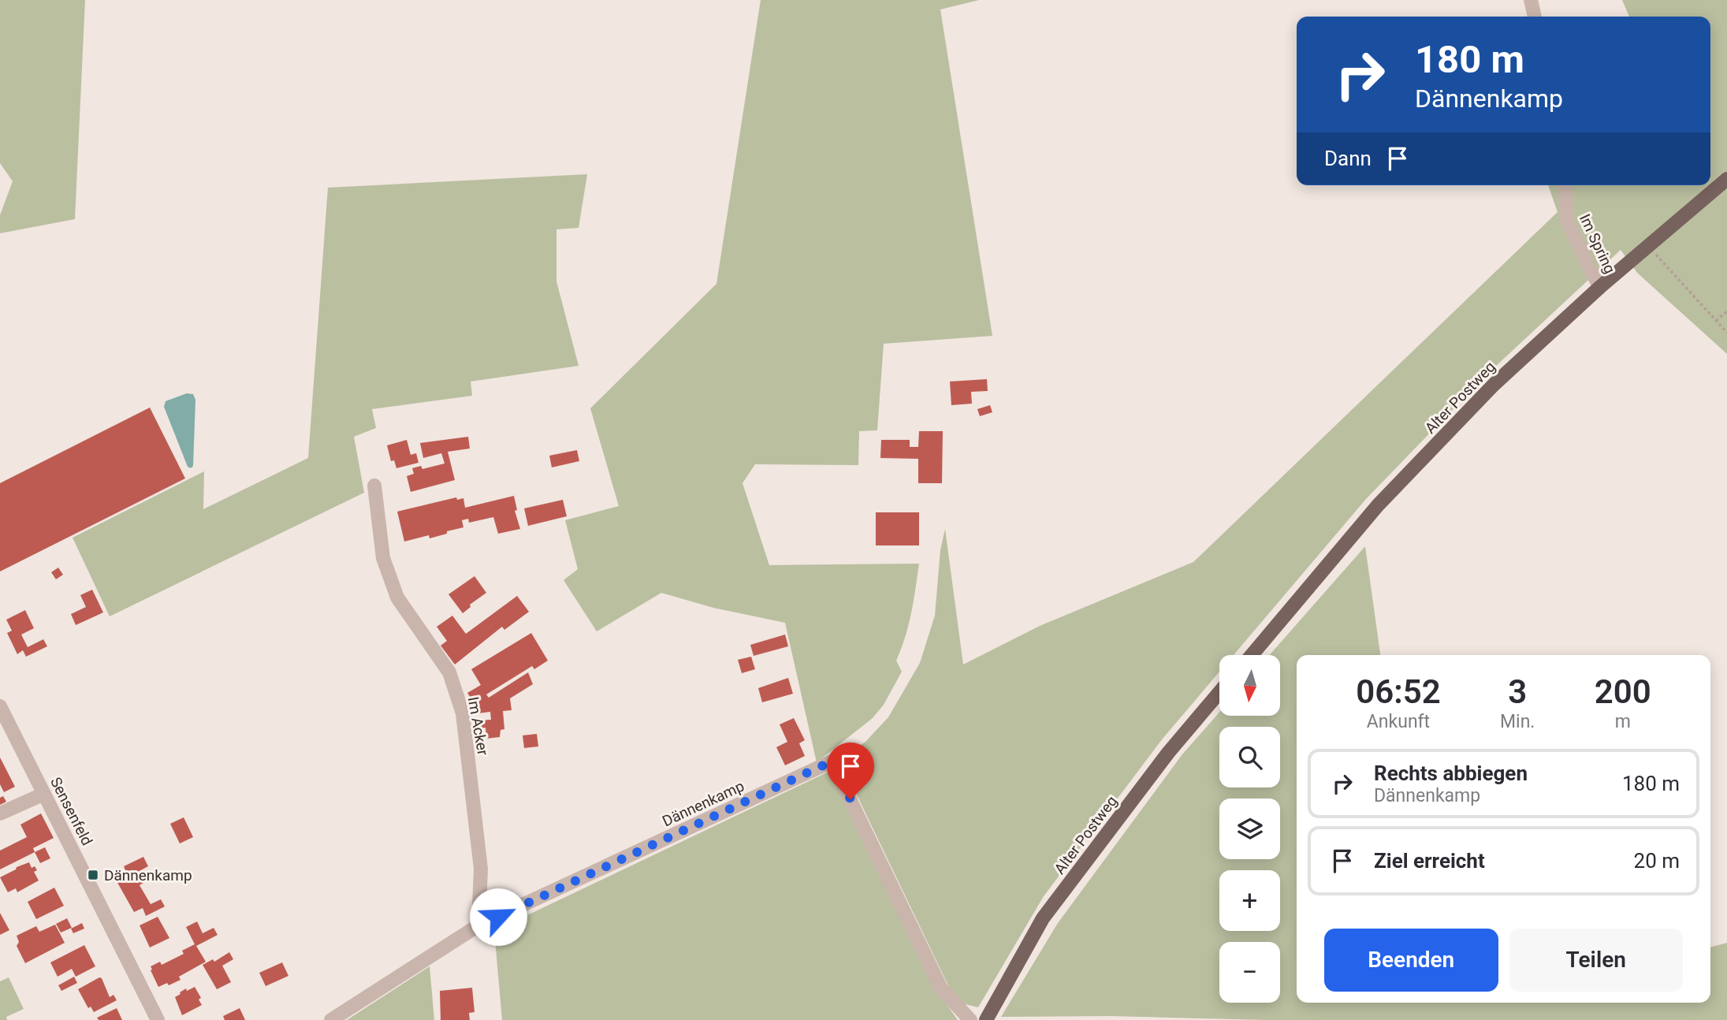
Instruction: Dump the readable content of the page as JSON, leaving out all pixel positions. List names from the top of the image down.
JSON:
{
  "streets": {
    "main road": ["Alter Postweg"],
    "street": [
      "Im Spring",
      "Im Acker",
      "Dännenkamp",
      "Sensenfeld"
    ]
  },
  "crossings": [
    ["Im Spring", "Alter Postweg"],
    ["Im Acker", "Dännenkamp"]
  ],
  "places": {
    "transit": ["Dännenkamp"]
  },
  "north": "bottom",
  "page": {
    "turn": ["180 m", "Dännenkamp"],
    "then": "Dann",
    "map_buttons": ["+", "−"],
    "eta": [
      "06:52",
      "Ankunft",
      "3",
      "Min.",
      "200",
      "m"
    ],
    "list": [
      {
        "name": "Rechts abbiegen",
        "note": "Dännenkamp",
        "value": "180 m"
      },
      {
        "name": "Ziel erreicht",
        "value": "20 m"
      }
    ],
    "buttons": ["Beenden", "Teilen"]
  }
}
